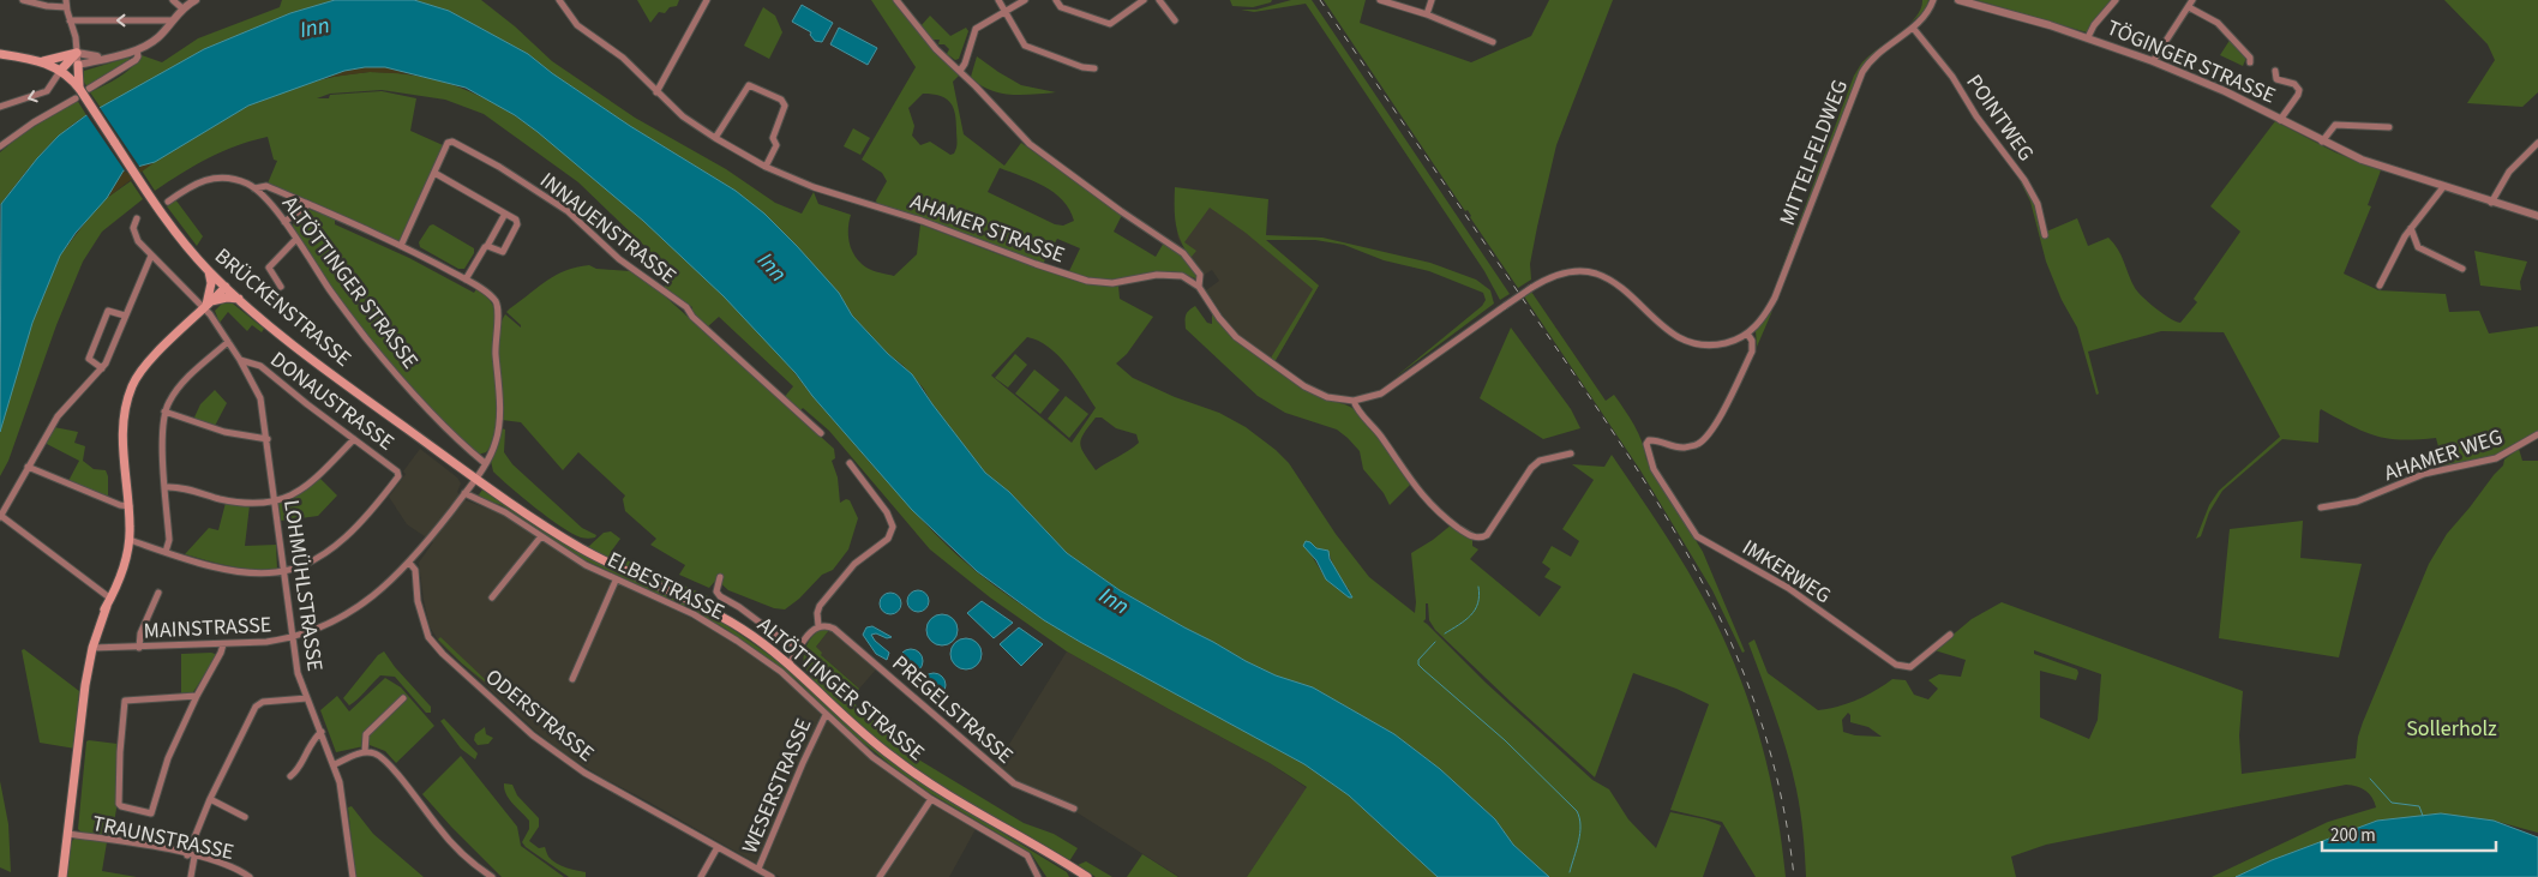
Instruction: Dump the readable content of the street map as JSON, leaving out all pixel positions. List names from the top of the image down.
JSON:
{
  "streets": {
    "main road": ["ALTÖTTINGER STRASSE", "BRÜCKENSTRASSE"],
    "street": [
      "TÖGINGER STRASSE",
      "POINTWEG",
      "MITTELFELDWEG",
      "INNAUENSTRASSE",
      "AHAMER STRASSE",
      "DONAUSTRASSE",
      "AHAMER WEG",
      "IMKERWEG",
      "LOHMÜHLSTRASSE",
      "ELBESTRASSE",
      "MAINSTRASSE",
      "PREGELSTRASSE",
      "ODERSTRASSE",
      "WESERSTRASSE",
      "TRAUNSTRASSE"
    ]
  },
  "crossings": [
    ["POINTWEG", "MITTELFELDWEG"],
    ["MITTELFELDWEG", "IMKERWEG"],
    ["INNAUENSTRASSE", "MAINSTRASSE"],
    ["ALTÖTTINGER STRASSE", "BRÜCKENSTRASSE"],
    ["ALTÖTTINGER STRASSE", "MAINSTRASSE"],
    ["BRÜCKENSTRASSE", "MAINSTRASSE"],
    ["DONAUSTRASSE", "LOHMÜHLSTRASSE"],
    ["LOHMÜHLSTRASSE", "MAINSTRASSE"],
    ["ELBESTRASSE", "MAINSTRASSE"],
    ["ELBESTRASSE", "WESERSTRASSE"],
    ["MAINSTRASSE", "ODERSTRASSE"],
    ["ODERSTRASSE", "WESERSTRASSE"]
  ],
  "water": ["Inn"],
  "parks": ["Sollerholz"],
  "scale_bar": "200 m"
}
